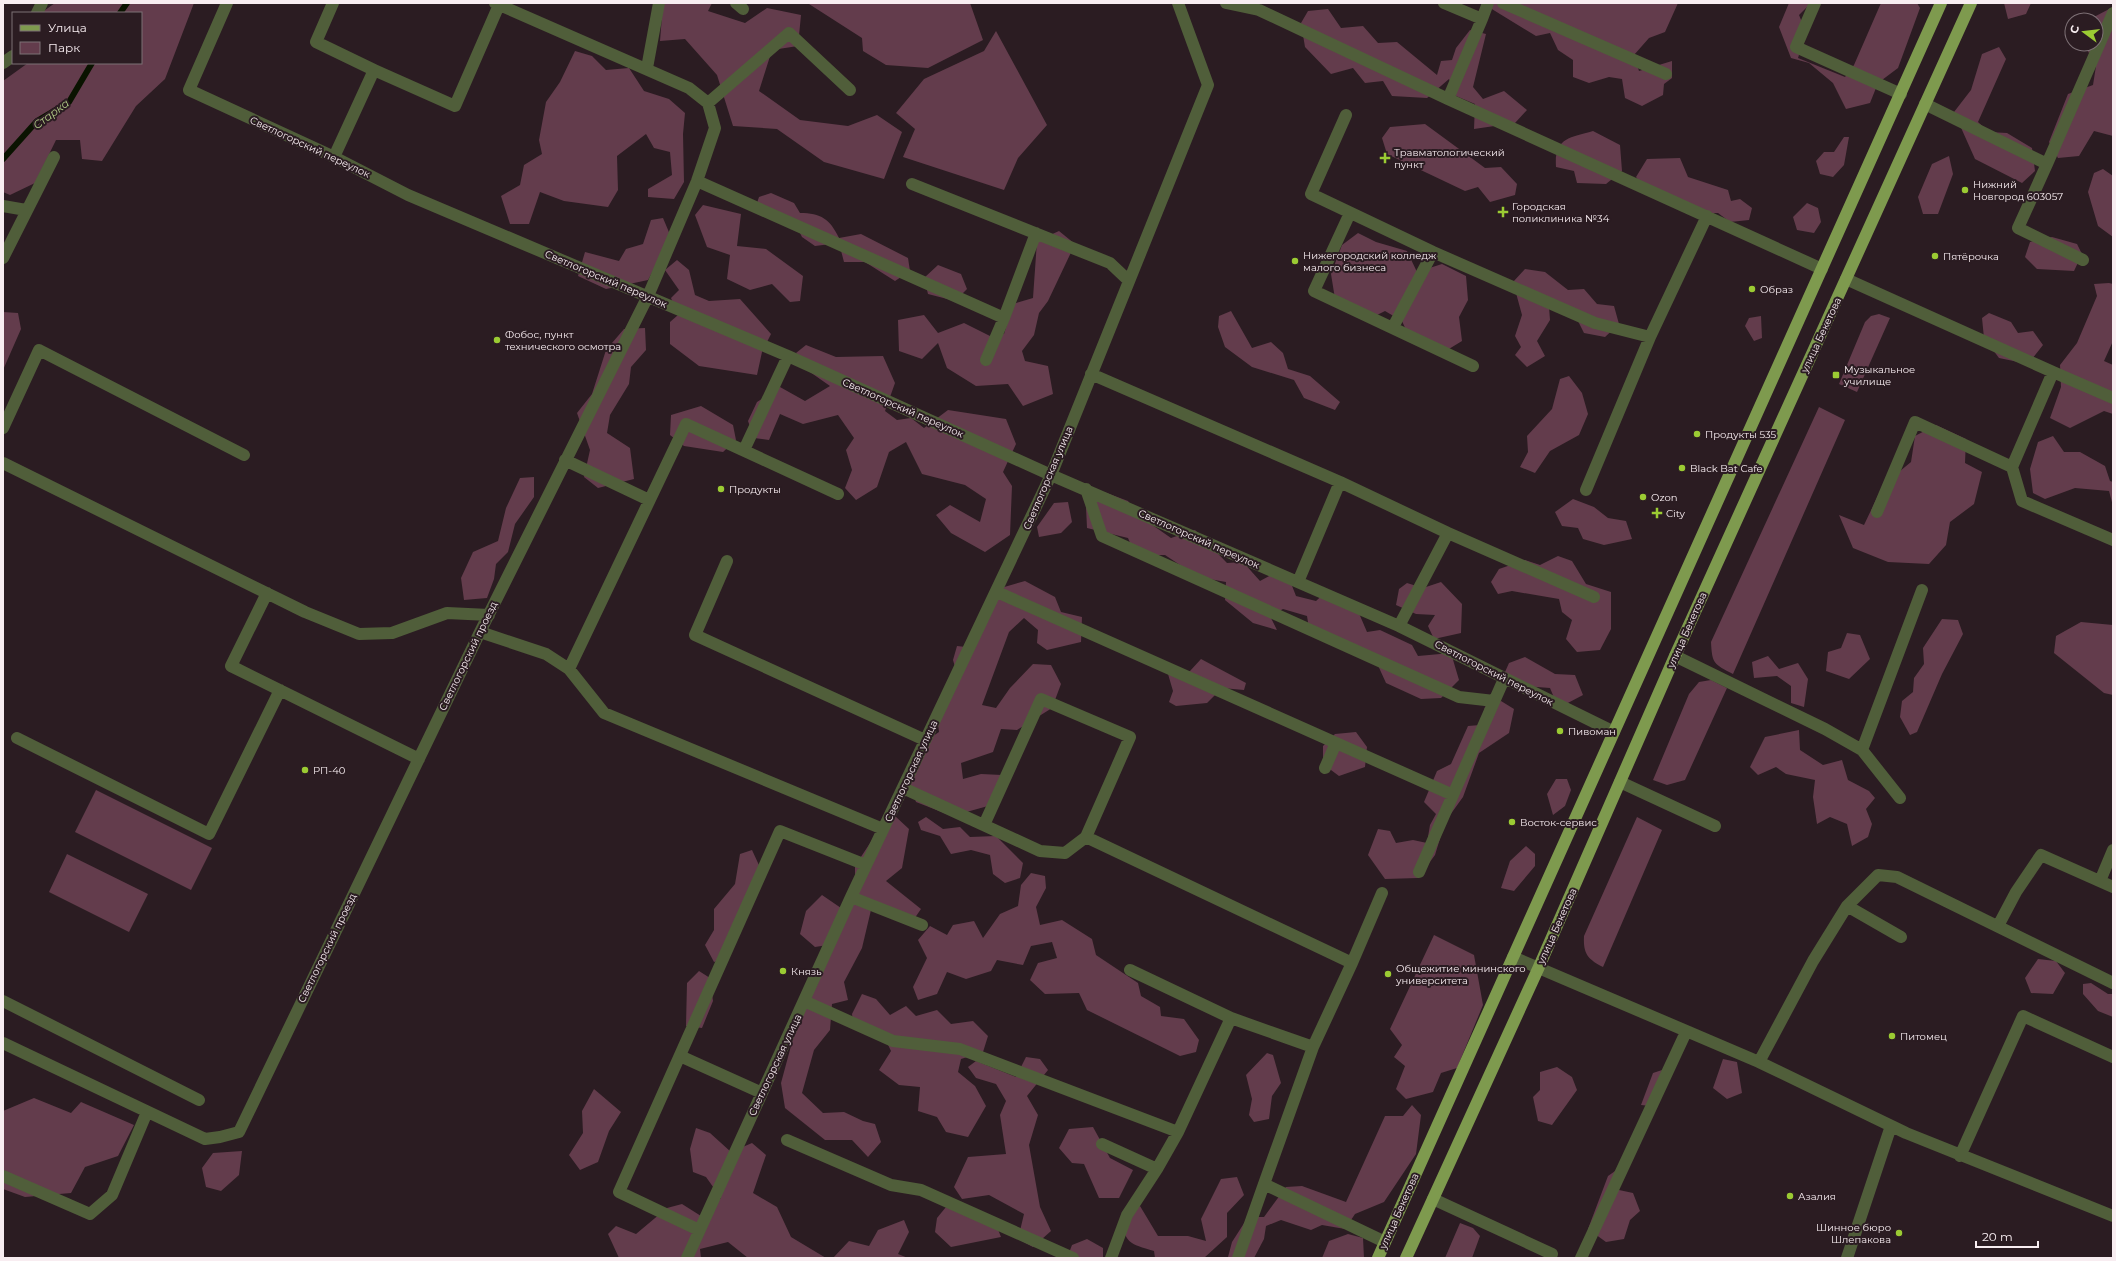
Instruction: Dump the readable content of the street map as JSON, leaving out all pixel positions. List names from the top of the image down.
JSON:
{
  "streets": {
    "main road": ["улица Бекетова"],
    "street": ["Светлогорский переулок", "Светлогорская улица", "Светлогорский проезд"]
  },
  "crossings": [
    ["Светлогорский переулок", "улица Бекетова"],
    ["Светлогорский переулок", "Светлогорская улица"],
    ["Светлогорский переулок", "Светлогорский проезд"]
  ],
  "water": ["Старка"],
  "places": {
    "health": ["Травматологический пункт", "Городская поликлиника №34", "City"],
    "other": [
      "Нижний Новгород 603057",
      "Пятёрочка",
      "Нижегородский колледж малого бизнеса",
      "Образ",
      "Фобос, пункт технического осмотра",
      "Продукты 535",
      "Black Bat Cafe",
      "Продукты",
      "Ozon",
      "Пивоман",
      "РП-40",
      "Восток-сервис",
      "Князь",
      "Общежитие мининского университета",
      "Питомец",
      "Азалия",
      "Шинное бюро Шлепакова"
    ],
    "transit": ["Музыкальное училище"]
  },
  "legend": ["Улица", "Парк"],
  "scale_bar": "20 m",
  "north": "left"
}
